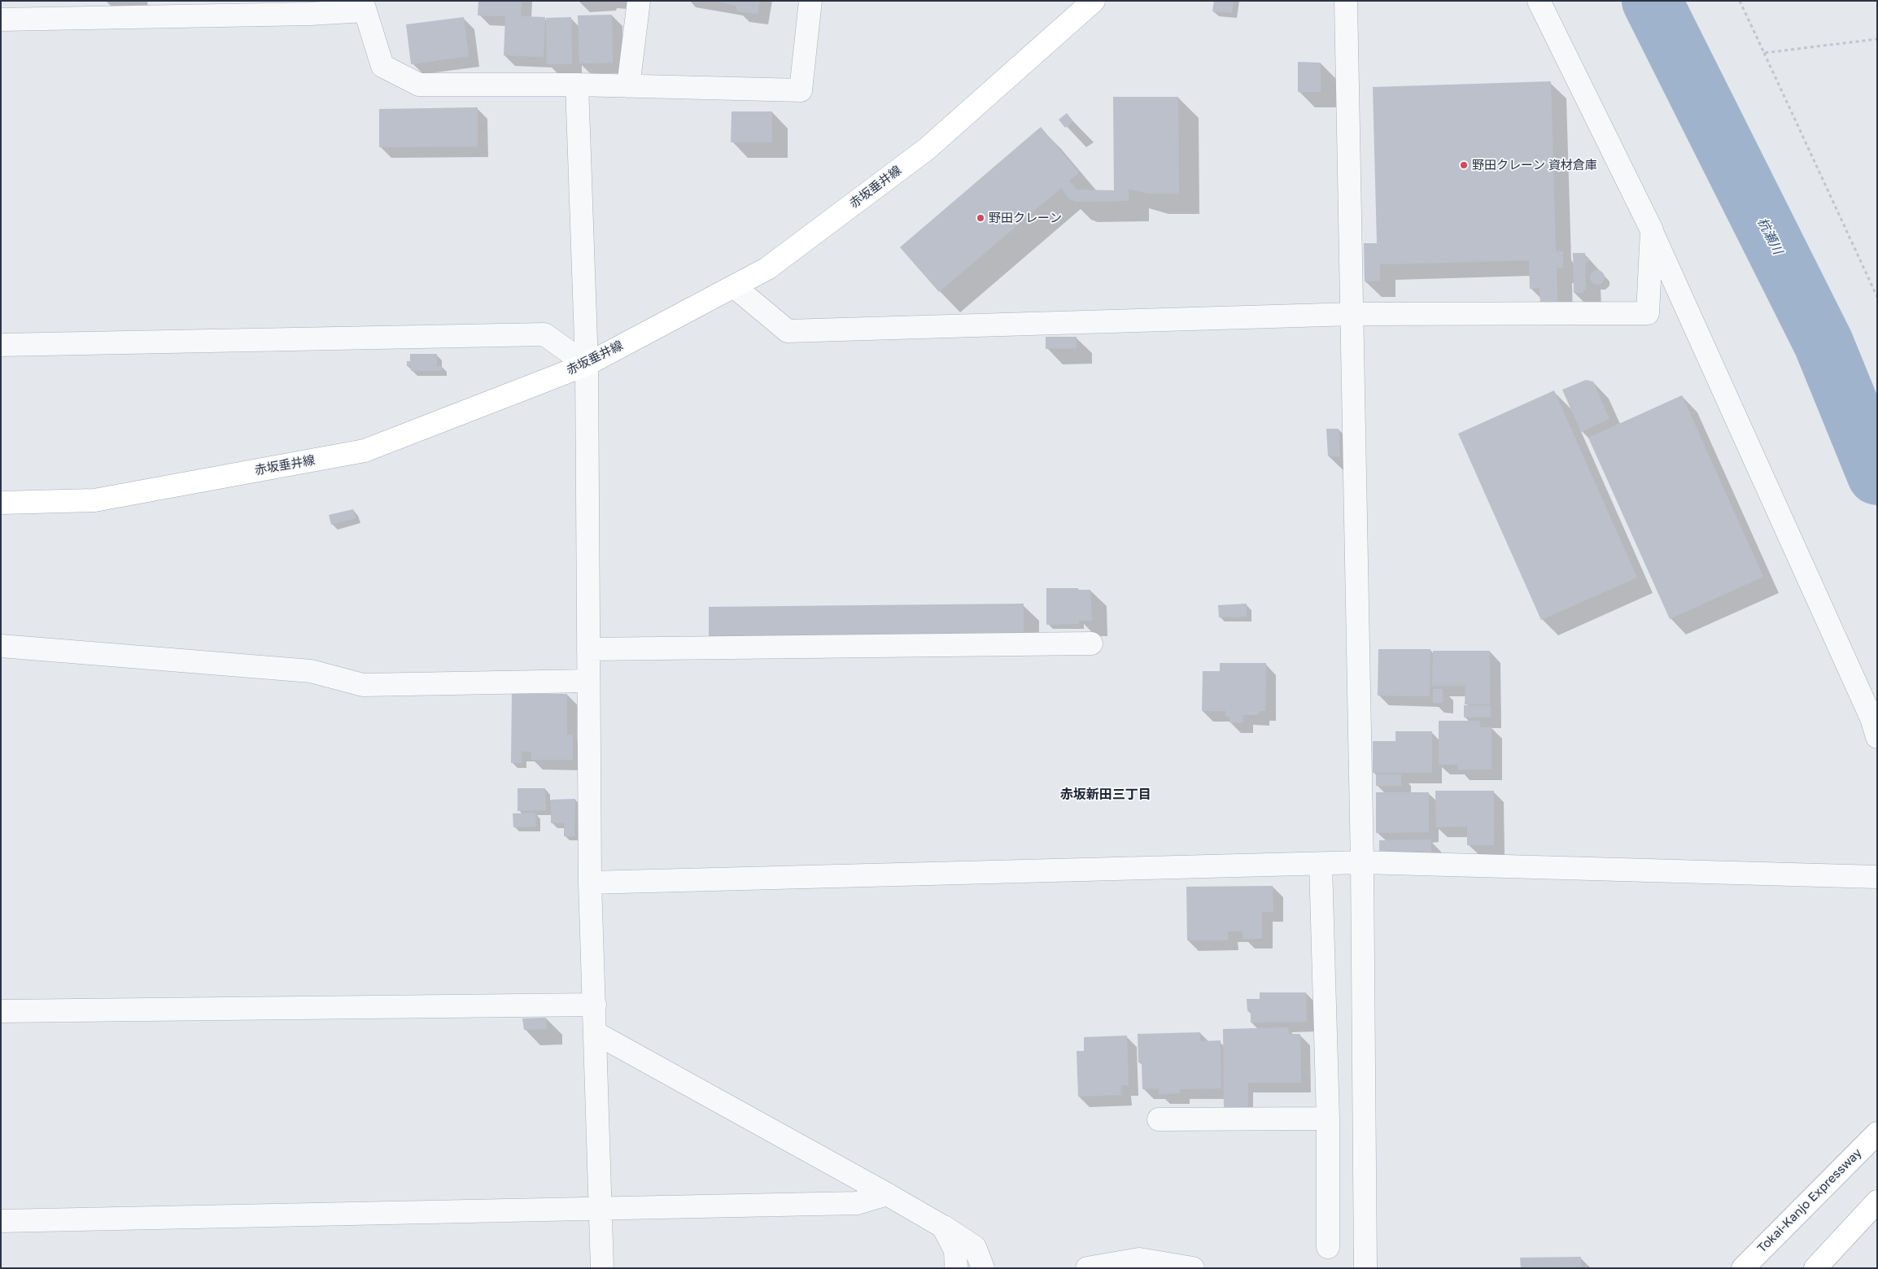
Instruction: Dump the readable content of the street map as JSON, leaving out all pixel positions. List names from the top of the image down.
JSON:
{
  "streets": {
    "main road": ["赤坂垂井線", "Tokai-Kanjo Expressway"]
  },
  "districts": ["赤坂新田三丁目"],
  "water": ["杭瀬川"],
  "places": ["野田クレーン 資材倉庫", "野田クレーン"]
}
